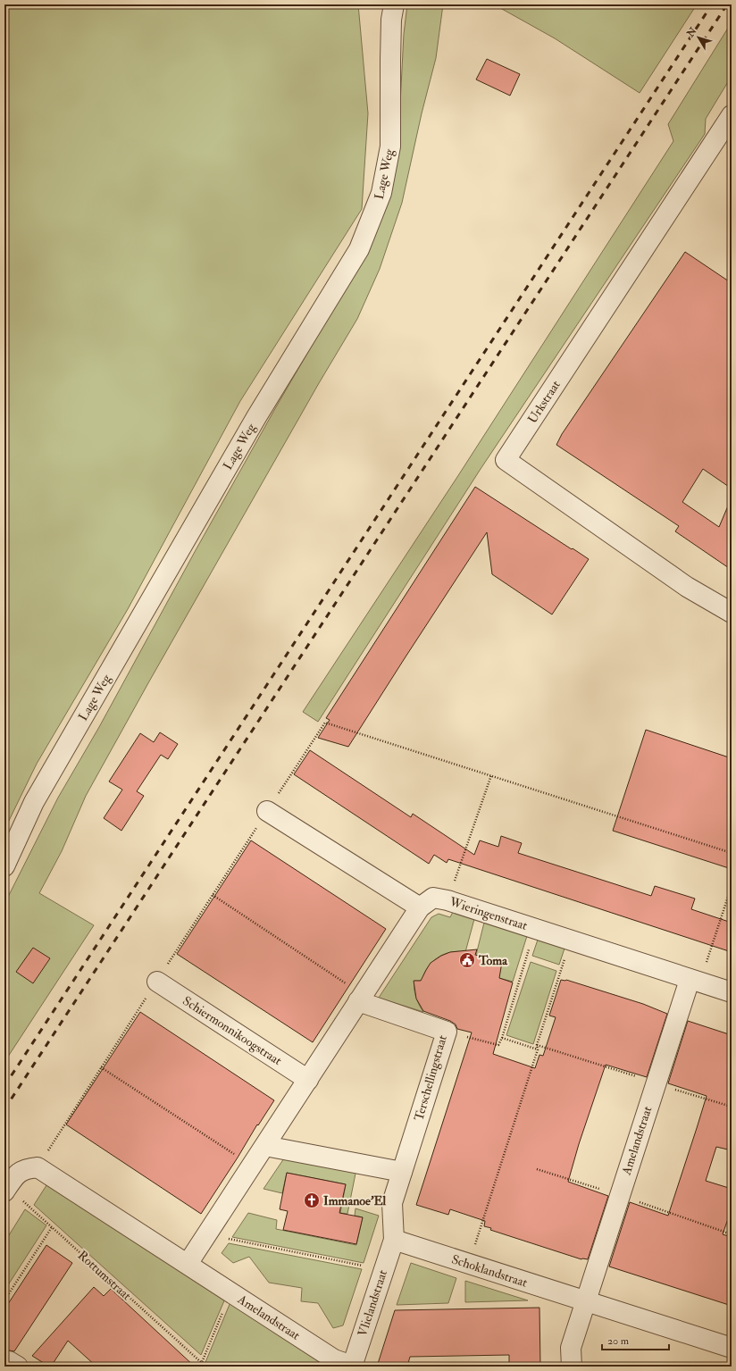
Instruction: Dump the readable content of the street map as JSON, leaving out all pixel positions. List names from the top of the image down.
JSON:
{
  "streets": {
    "street": [
      "Lage Weg",
      "Urkstraat",
      "Wieringenstraat",
      "Schiermonnikoogstraat",
      "Terschellingstraat",
      "Amelandstraat",
      "Schoklandstraat",
      "Vlielandstraat"
    ],
    "path": ["Rottumstraat"]
  },
  "crossings": [
    ["Wieringenstraat", "Amelandstraat"],
    ["Terschellingstraat", "Schoklandstraat"],
    ["Terschellingstraat", "Vlielandstraat"],
    ["Amelandstraat", "Schoklandstraat"],
    ["Amelandstraat", "Vlielandstraat"],
    ["Schoklandstraat", "Vlielandstraat"]
  ],
  "places": {
    "public building": ["Toma"],
    "church": ["Immanoe'El"]
  },
  "scale_bar": "20 m",
  "north": "top left"
}
